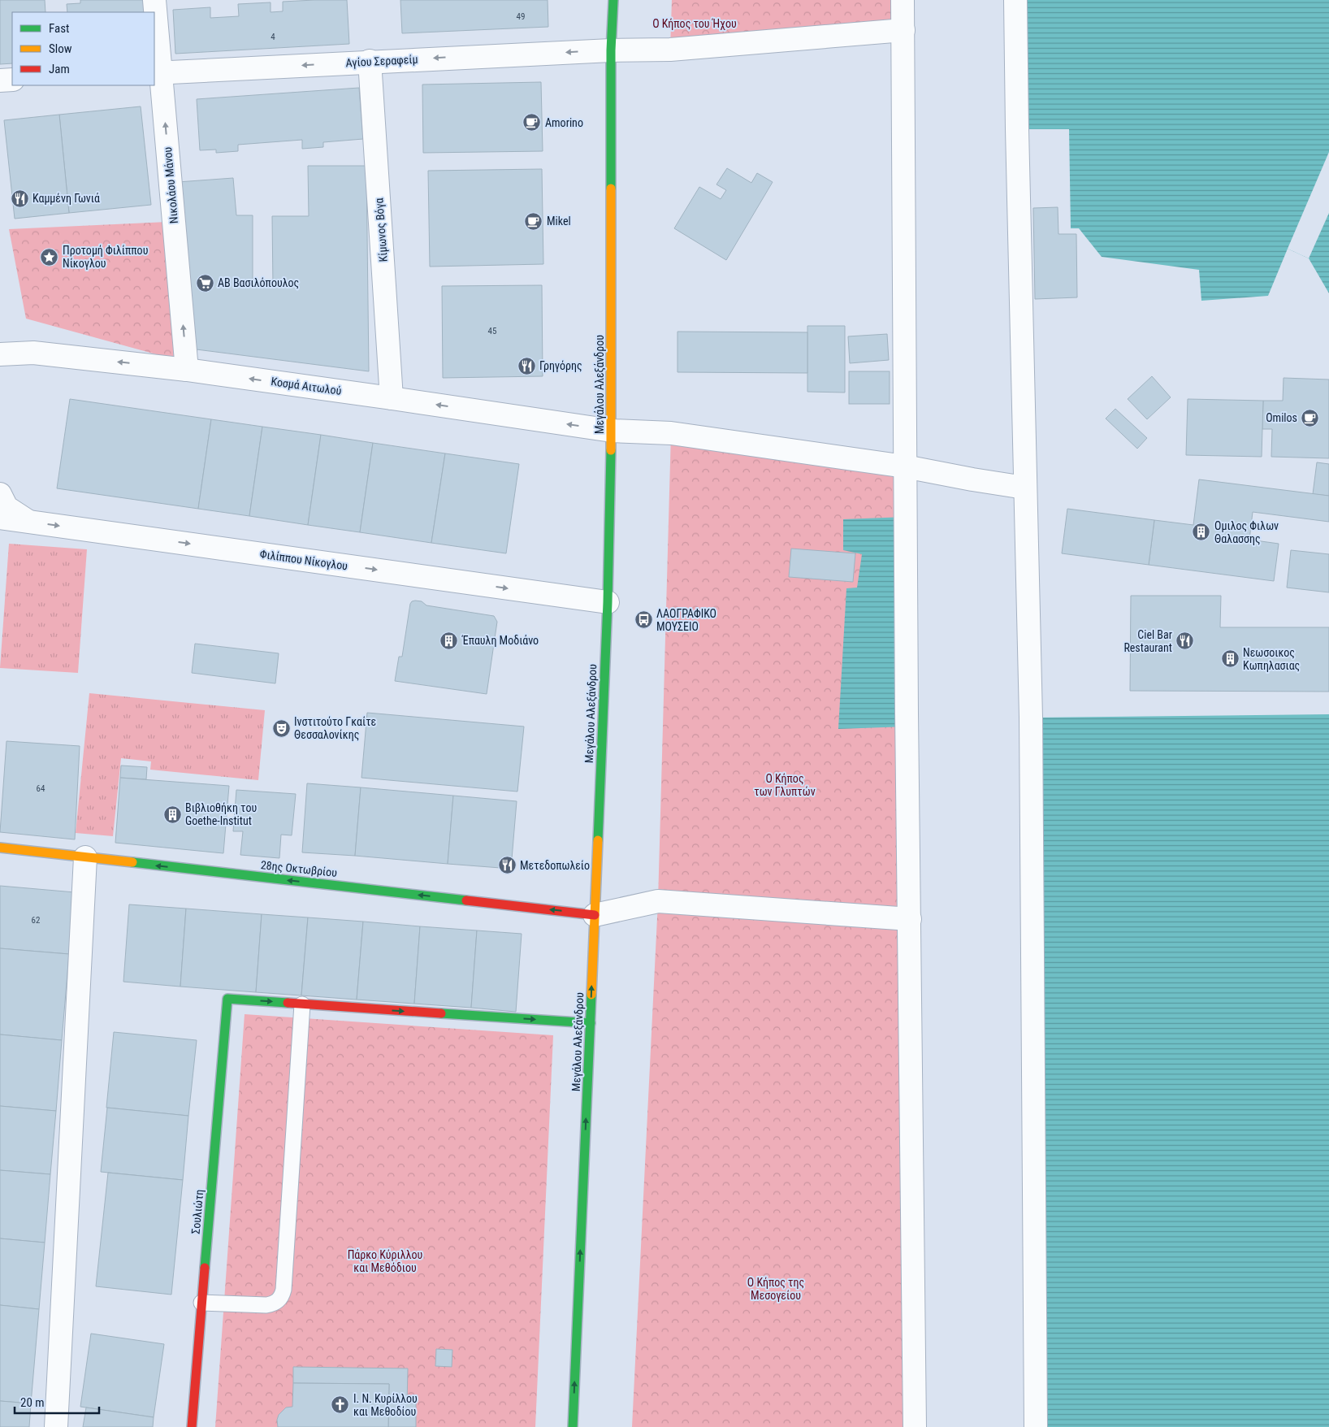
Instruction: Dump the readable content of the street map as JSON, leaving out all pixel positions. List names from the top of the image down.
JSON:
{
  "streets": {
    "main road": ["Μεγάλου Αλεξάνδρου", "28ης Οκτωβρίου", "Σουλιώτη"],
    "street": [
      "Αγίου Σεραφείμ",
      "Νικολάου Μάνου",
      "Κίμωνος Βόγα",
      "Κοσμά Αιτωλού",
      "Φιλίππου Νίκογλου"
    ]
  },
  "crossings": [
    ["Αγίου Σεραφείμ", "Νικολάου Μάνου"],
    ["Αγίου Σεραφείμ", "Κίμωνος Βόγα"],
    ["Αγίου Σεραφείμ", "Μεγάλου Αλεξάνδρου"],
    ["Νικολάου Μάνου", "Κοσμά Αιτωλού"],
    ["Κίμωνος Βόγα", "Κοσμά Αιτωλού"],
    ["Μεγάλου Αλεξάνδρου", "Κοσμά Αιτωλού"],
    ["Μεγάλου Αλεξάνδρου", "Φιλίππου Νίκογλου"],
    ["Μεγάλου Αλεξάνδρου", "28ης Οκτωβρίου"]
  ],
  "one_way": [
    "Αγίου Σεραφείμ",
    "Νικολάου Μάνου",
    "Μεγάλου Αλεξάνδρου",
    "Κοσμά Αιτωλού",
    "Φιλίππου Νίκογλου",
    "28ης Οκτωβρίου",
    "Σουλιώτη"
  ],
  "parks": [
    "Ο Κήπος του Ήχου",
    "Ο Κήπος των Γλυπτών",
    "Πάρκο Κύριλλου και Μεθόδιου",
    "Ο Κήπος της Μεσογείου"
  ],
  "places": {
    "cafe": ["Amorino", "Mikel", "Omilos"],
    "restaurant": [
      "Καμμένη Γωνιά",
      "Γρηγόρης",
      "Ciel Bar Restaurant",
      "Μετεδοπωλείο"
    ],
    "place": ["Προτομή Φιλίππου Νίκογλου"],
    "supermarket": ["ΑΒ Βασιλόπουλος"],
    "building": [
      "Ομιλος Φιλων Θαλασσης",
      "Έπαυλη Μοδιάνο",
      "Νεωσοικος Κωπηλασιας",
      "Βιβλιοθήκη του Goethe-Institut"
    ],
    "bus stop": ["ΛΑΟΓΡΑΦΙΚΟ ΜΟΥΣΕΙΟ"],
    "theatre": ["Ινστιτούτο Γκαίτε Θεσσαλονίκης"],
    "church": ["Ι. Ν. Κυρίλλου και Μεθοδίου"]
  },
  "house_numbers": [
    "49",
    "4",
    "45",
    "64",
    "62"
  ],
  "legend": ["Fast", "Slow", "Jam"],
  "scale_bar": "20 m"
}
